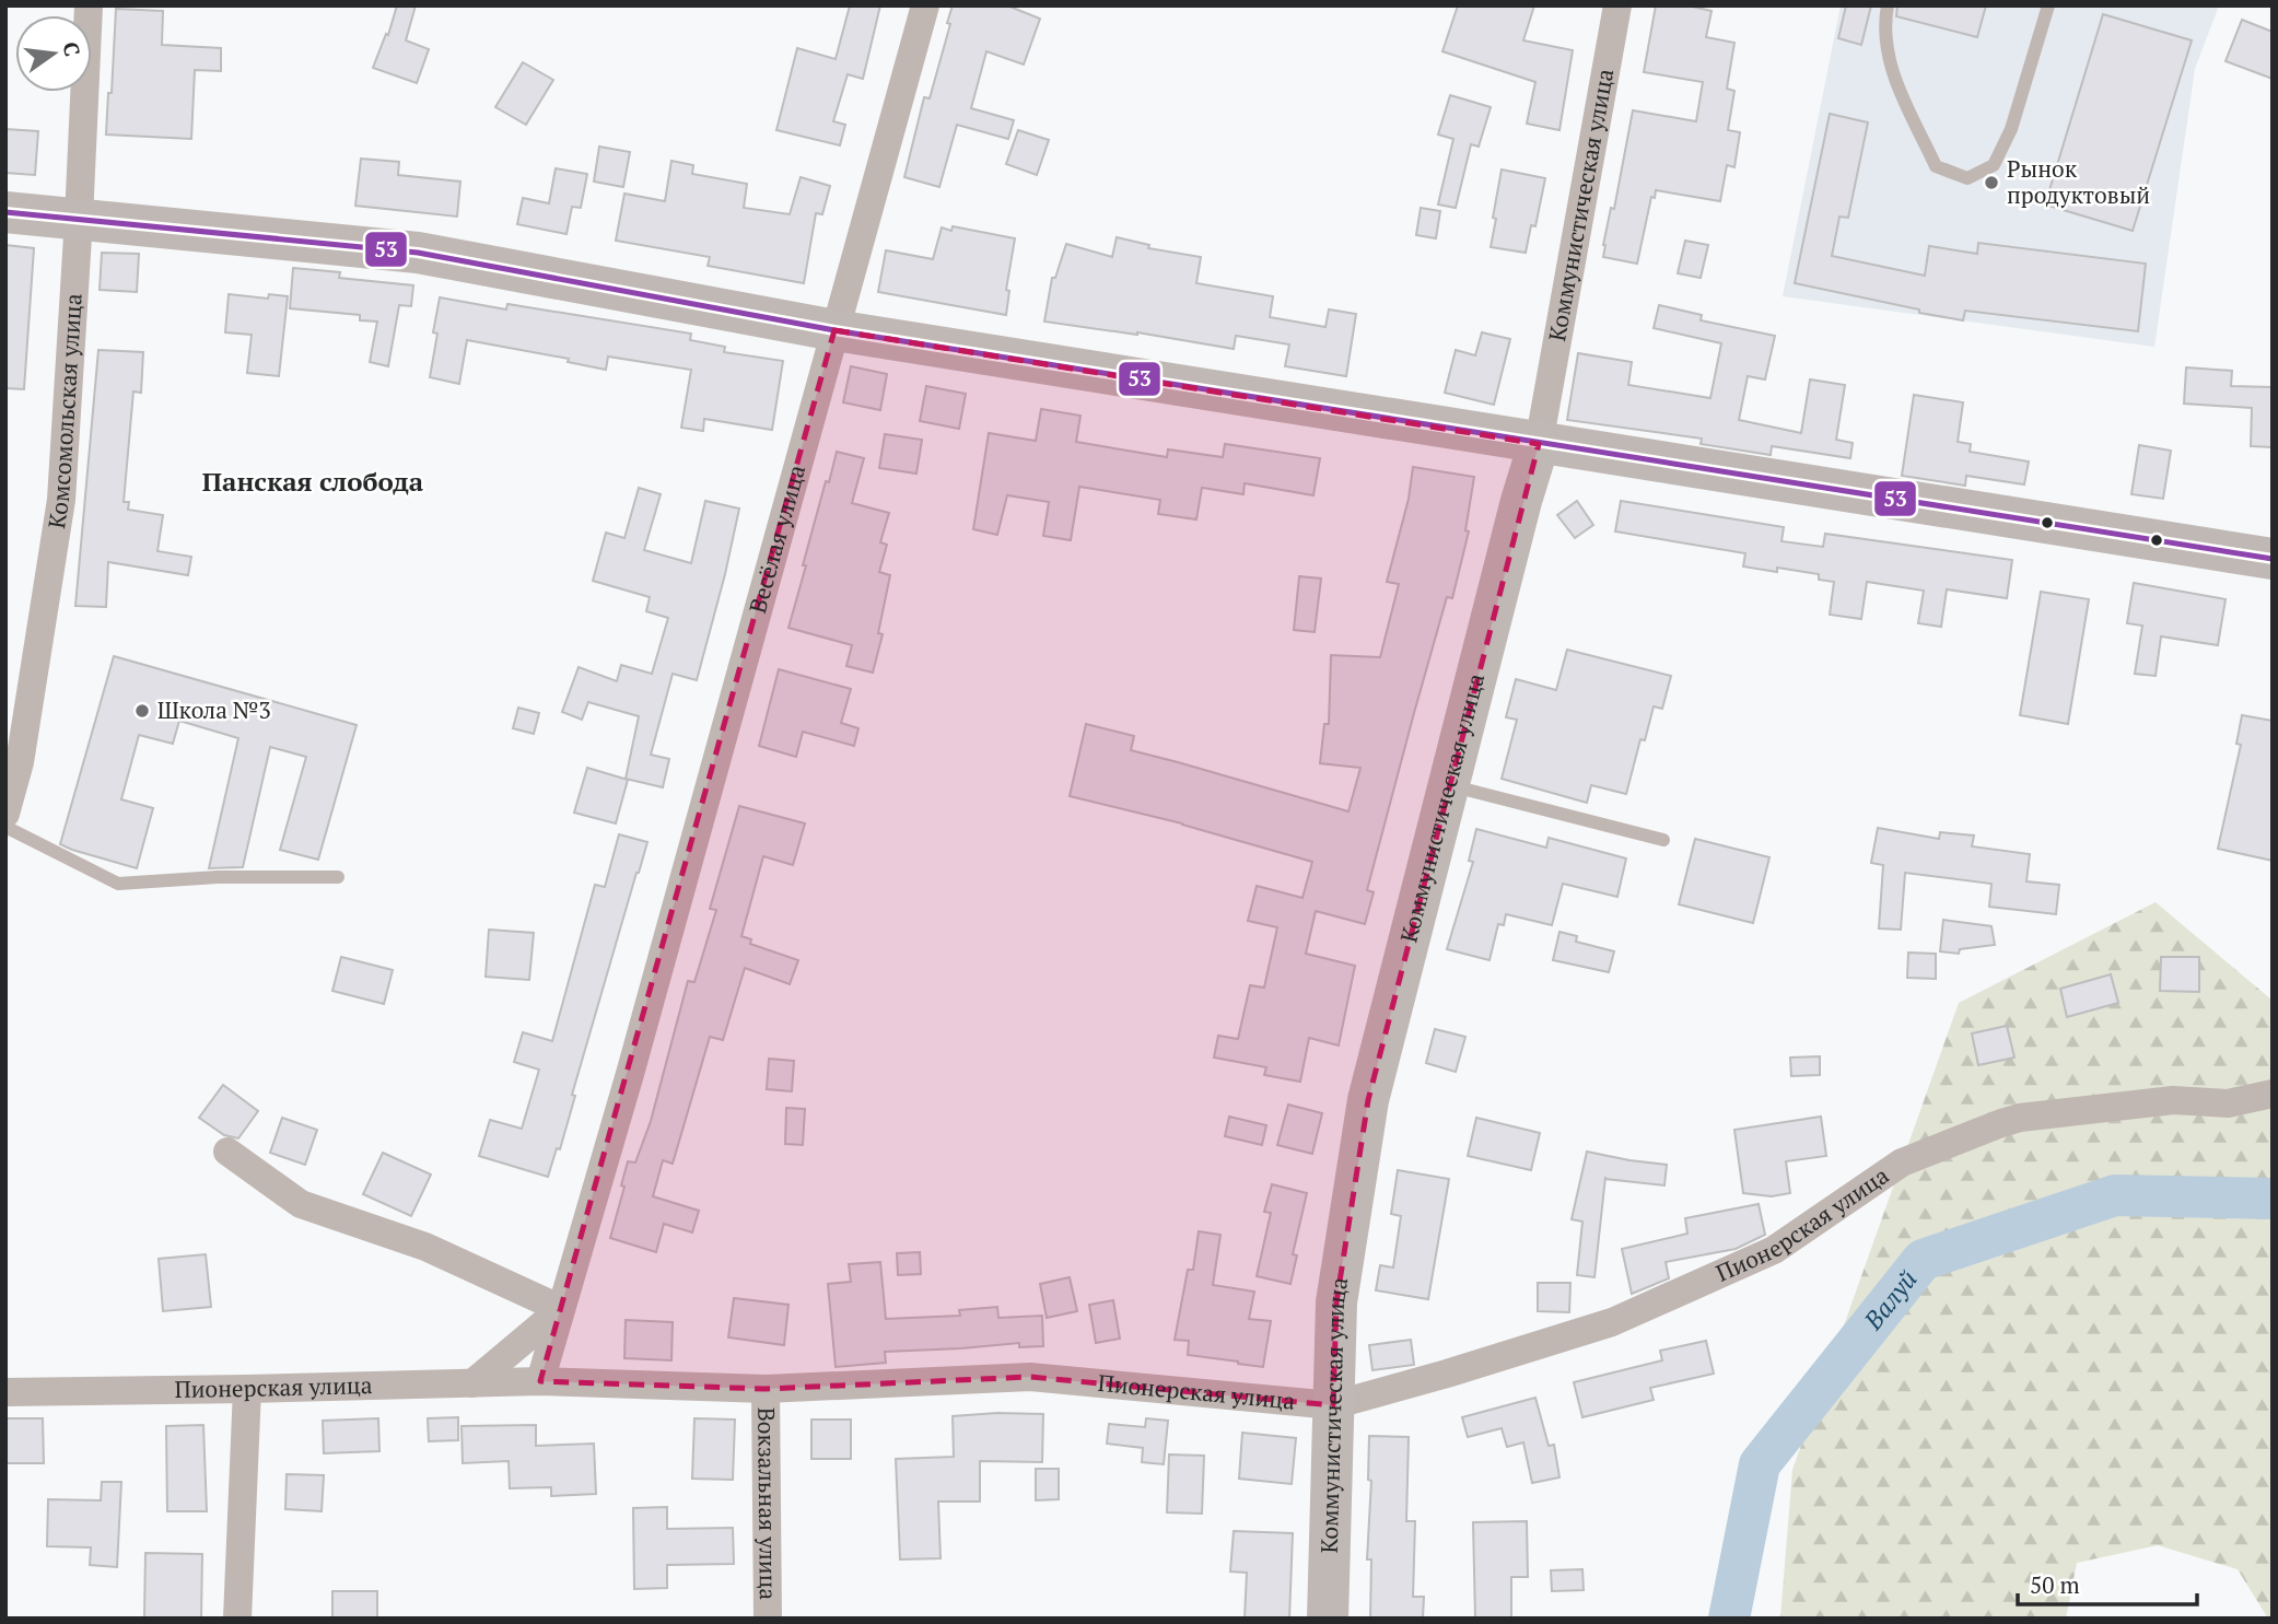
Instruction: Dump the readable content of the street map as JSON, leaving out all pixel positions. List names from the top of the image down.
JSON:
{
  "streets": {
    "main road": ["Коммунистическая улица"],
    "street": [
      "Комсомольская улица",
      "Весёлая улица",
      "Пионерская улица",
      "Вокзальная улица"
    ]
  },
  "crossings": [
    ["Коммунистическая улица", "Пионерская улица"],
    ["Пионерская улица", "Вокзальная улица"]
  ],
  "districts": ["Панская слобода"],
  "water": ["Валуй"],
  "places": ["Рынок продуктовый", "Школа №3"],
  "lines": ["transit line 53"],
  "scale_bar": "50 m",
  "north": "right"
}
